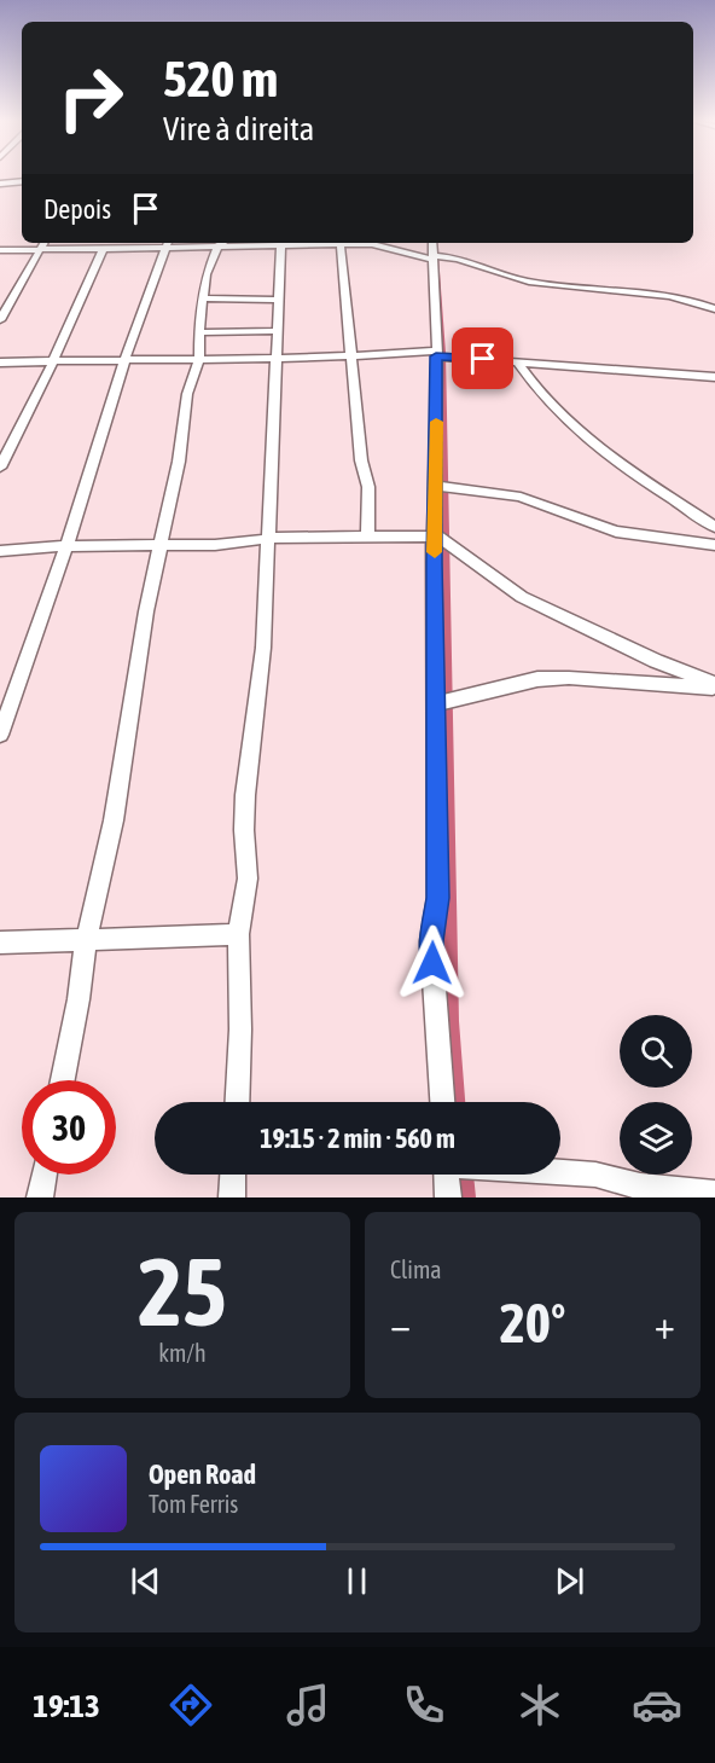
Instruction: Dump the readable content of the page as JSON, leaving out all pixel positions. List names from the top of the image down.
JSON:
{
  "page": {
    "turn": ["520 m", "Vire à direita"],
    "then": "Depois",
    "limit": "30",
    "trip": "19:15 · 2 min · 560 m",
    "tile": [
      ["25", "km/h"],
      "Clima"
    ],
    "heat": ["−", "20°", "+"],
    "song": ["Open Road", "Tom Ferris"],
    "tabs": "19:13"
  }
}
